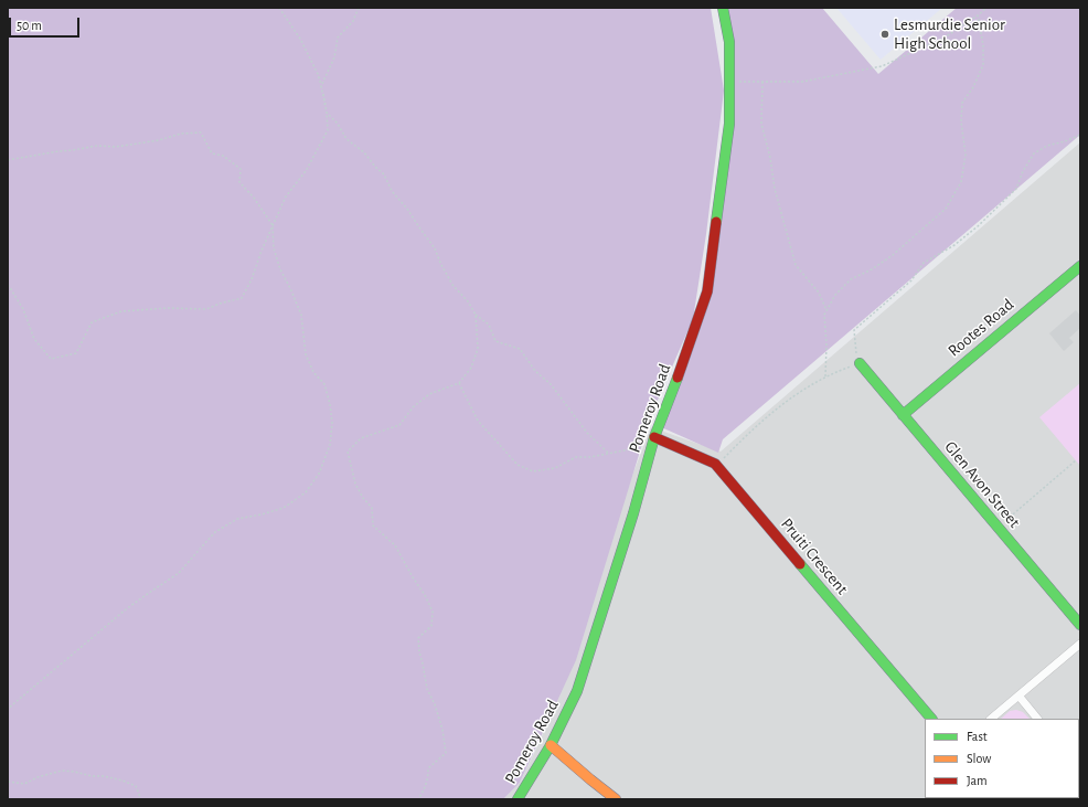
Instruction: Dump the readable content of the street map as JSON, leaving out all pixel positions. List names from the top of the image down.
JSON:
{
  "streets": {
    "street": [
      "Rootes Road",
      "Pomeroy Road",
      "Glen Avon Street",
      "Pruiti Crescent"
    ]
  },
  "crossings": [
    ["Rootes Road", "Glen Avon Street"],
    ["Pomeroy Road", "Pruiti Crescent"]
  ],
  "places": ["Lesmurdie Senior High School"],
  "legend": ["Fast", "Slow", "Jam"],
  "scale_bar": "50 m"
}
